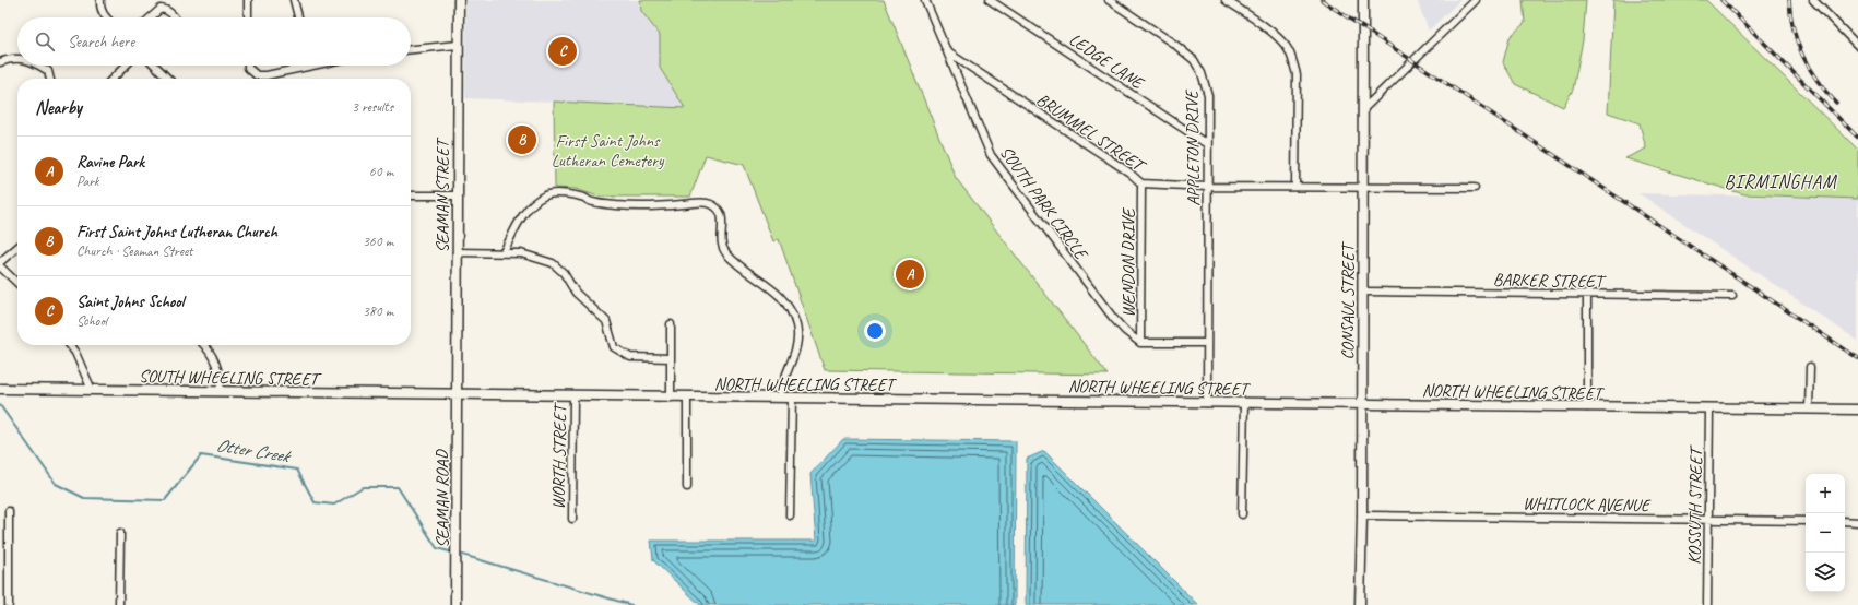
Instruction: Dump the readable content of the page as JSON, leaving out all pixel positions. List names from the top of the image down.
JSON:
{
  "streets": {
    "street": [
      "LEDGE LANE",
      "BRUMMEL STREET",
      "APPLETON DRIVE",
      "SEAMAN STREET",
      "SOUTH PARK CIRCLE",
      "WENDON DRIVE",
      "BARKER STREET",
      "CONSAUL STREET",
      "SOUTH WHEELING STREET",
      "NORTH WHEELING STREET",
      "WORTH STREET",
      "SEAMAN ROAD",
      "WHITLOCK AVENUE",
      "KOSSUTH STREET"
    ]
  },
  "crossings": [
    ["LEDGE LANE", "APPLETON DRIVE"],
    ["BRUMMEL STREET", "APPLETON DRIVE"],
    ["BRUMMEL STREET", "SOUTH PARK CIRCLE"],
    ["BRUMMEL STREET", "WENDON DRIVE"],
    ["BRUMMEL STREET", "CONSAUL STREET"],
    ["APPLETON DRIVE", "NORTH WHEELING STREET"],
    ["SEAMAN STREET", "SOUTH WHEELING STREET"],
    ["SEAMAN STREET", "NORTH WHEELING STREET"],
    ["SEAMAN STREET", "SEAMAN ROAD"],
    ["SOUTH PARK CIRCLE", "WENDON DRIVE"],
    ["BARKER STREET", "CONSAUL STREET"],
    ["CONSAUL STREET", "NORTH WHEELING STREET"],
    ["CONSAUL STREET", "WHITLOCK AVENUE"],
    ["SOUTH WHEELING STREET", "NORTH WHEELING STREET"],
    ["SOUTH WHEELING STREET", "SEAMAN ROAD"],
    ["NORTH WHEELING STREET", "WORTH STREET"],
    ["NORTH WHEELING STREET", "SEAMAN ROAD"],
    ["NORTH WHEELING STREET", "KOSSUTH STREET"],
    ["WHITLOCK AVENUE", "KOSSUTH STREET"]
  ],
  "districts": ["BIRMINGHAM"],
  "water": ["Otter Creek"],
  "parks": ["First Saint Johns Lutheran Cemetery"],
  "page": {
    "search": "Search here",
    "pins": ["C", "B", "A"],
    "heading": ["Nearby", "3 results"],
    "list": [
      {
        "mark": "A",
        "name": "Ravine Park",
        "note": "Park",
        "value": "60 m"
      },
      {
        "mark": "B",
        "name": "First Saint Johns Lutheran Church",
        "note": "Church · Seaman Street",
        "value": "360 m"
      },
      {
        "mark": "C",
        "name": "Saint Johns School",
        "note": "School",
        "value": "380 m"
      }
    ],
    "map_buttons": ["+", "−"]
  }
}
